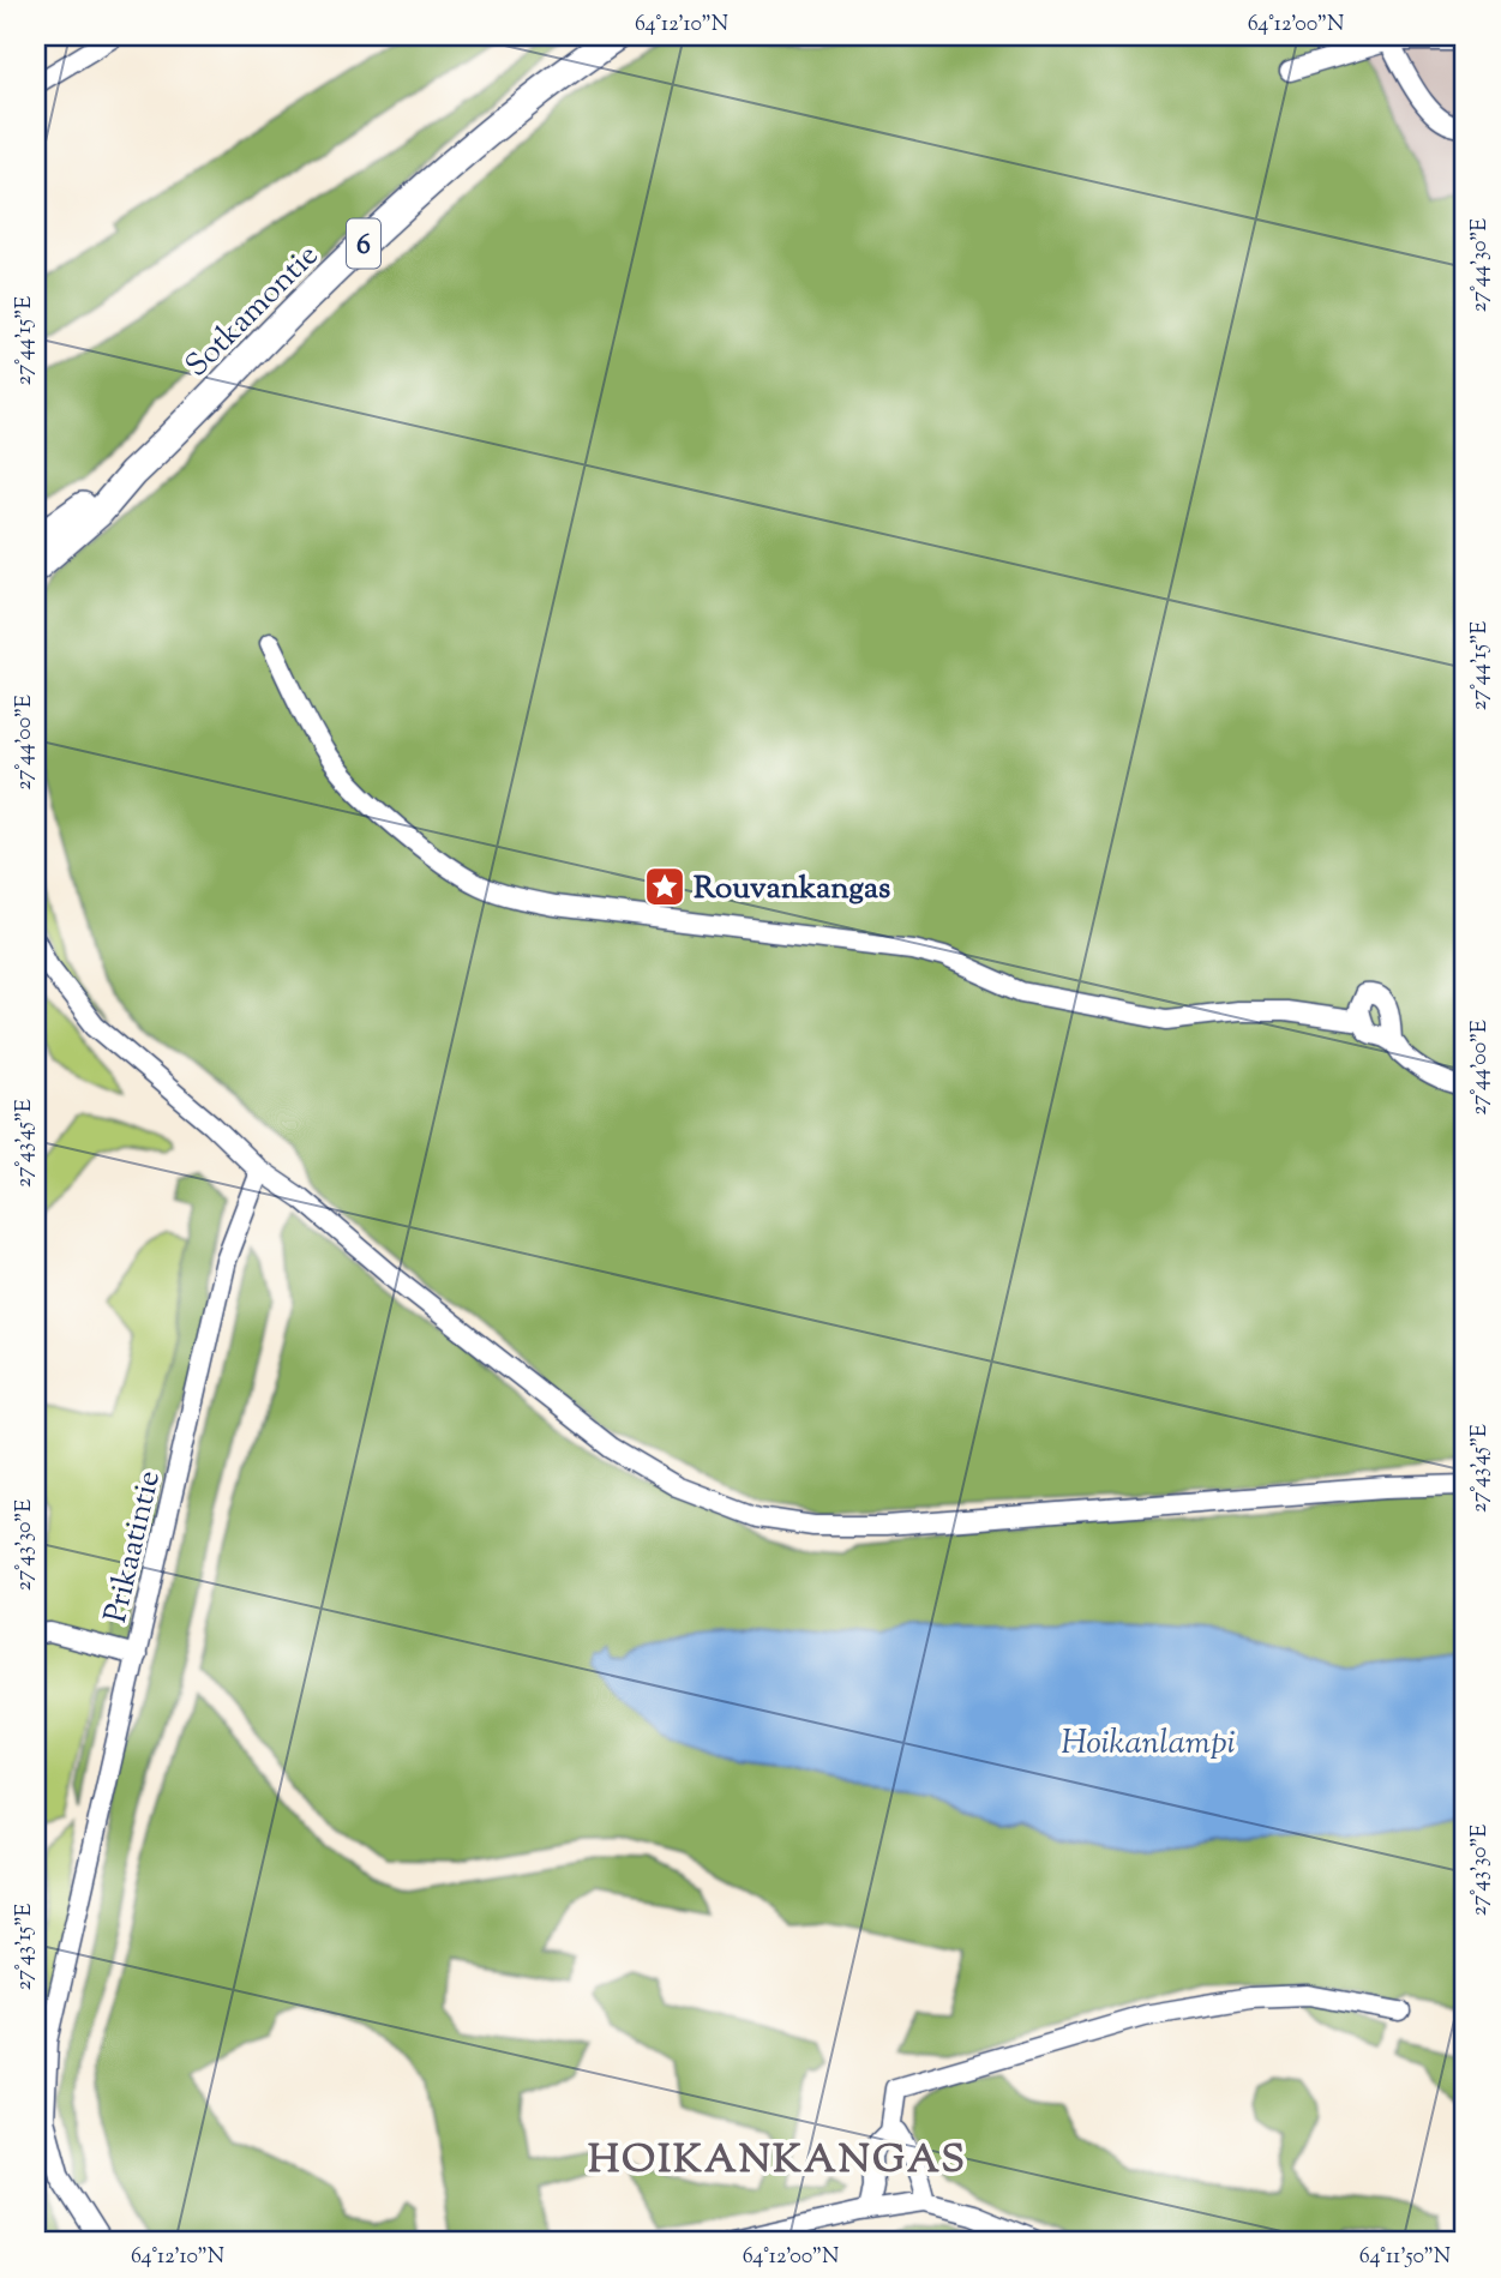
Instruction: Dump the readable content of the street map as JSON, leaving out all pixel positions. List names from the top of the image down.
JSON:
{
  "streets": {
    "highway": ["6", "Sotkamontie"],
    "street": ["Prikaatintie"]
  },
  "districts": ["HOIKANKANGAS"],
  "water": ["Hoikanlampi"],
  "places": {
    "place": ["Rouvankangas"]
  },
  "coordinates": [
    "64°12'10\"N",
    "64°12'00\"N",
    "27°44'30\"E",
    "27°44'15\"E",
    "27°44'00\"E",
    "27°43'45\"E",
    "27°43'30\"E",
    "27°43'15\"E",
    "64°11'50\"N"
  ]
}
